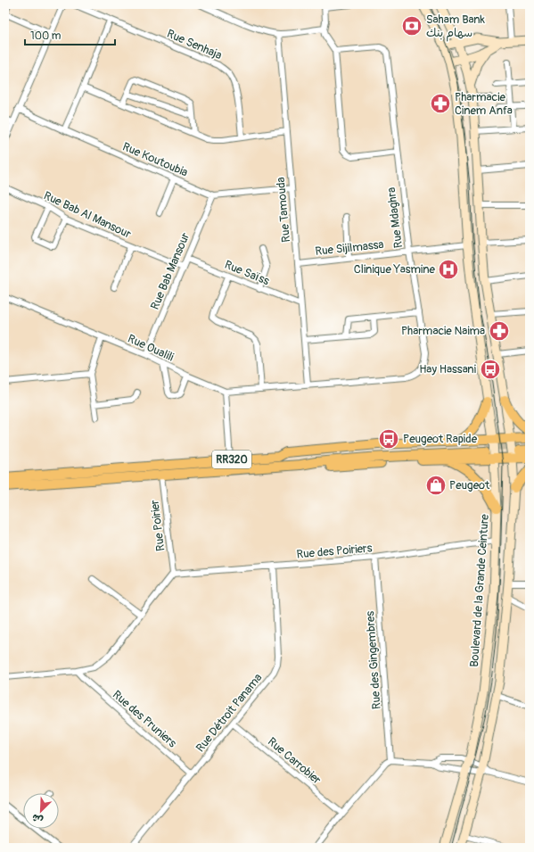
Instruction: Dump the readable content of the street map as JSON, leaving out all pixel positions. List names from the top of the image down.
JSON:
{
  "streets": {
    "main road": ["RR320", "Boulevard de la Grande Ceinture"],
    "street": [
      "Rue Senhaja",
      "Rue Koutoubia",
      "Rue Tamouda",
      "Rue Bab Al Mansour",
      "Rue Mdaghra",
      "Rue Sijilmassa",
      "Rue Bab Mansour",
      "Rue Saïss",
      "Rue Oualili",
      "Rue Poirier",
      "Rue des Poiriers",
      "Rue des Gingembres",
      "Rue Détroit Panama",
      "Rue des Pruniers",
      "Rue Carrobier"
    ]
  },
  "crossings": [
    ["Rue Koutoubia", "Rue Tamouda"],
    ["Rue Koutoubia", "Rue Bab Mansour"],
    ["Rue Tamouda", "Rue Mdaghra"],
    ["Rue Tamouda", "Rue Sijilmassa"],
    ["Rue Tamouda", "Rue Saïss"],
    ["Rue Bab Al Mansour", "Rue Bab Mansour"],
    ["Rue Mdaghra", "Rue Sijilmassa"],
    ["Rue Mdaghra", "Rue Oualili"],
    ["Rue Sijilmassa", "Boulevard de la Grande Ceinture"],
    ["Rue Bab Mansour", "Rue Saïss"],
    ["Rue Bab Mansour", "Rue Oualili"],
    ["RR320", "Rue Poirier"],
    ["RR320", "Boulevard de la Grande Ceinture"],
    ["Rue Poirier", "Rue des Poiriers"],
    ["Rue des Poiriers", "Boulevard de la Grande Ceinture"],
    ["Rue des Poiriers", "Rue des Gingembres"],
    ["Rue des Poiriers", "Rue Détroit Panama"],
    ["Rue Détroit Panama", "Rue des Pruniers"],
    ["Rue Détroit Panama", "Rue Carrobier"]
  ],
  "places": {
    "bank": ["Saham Bank سهام بنك"],
    "pharmacy": ["Pharmacie Cinem Anfa", "Pharmacie Naima"],
    "hospital": ["Clinique Yasmine"],
    "bus stop": ["Hay Hassani", "Peugeot Rapide"],
    "shop": ["Peugeot"]
  },
  "scale_bar": "100 m",
  "north": "bottom left"
}
